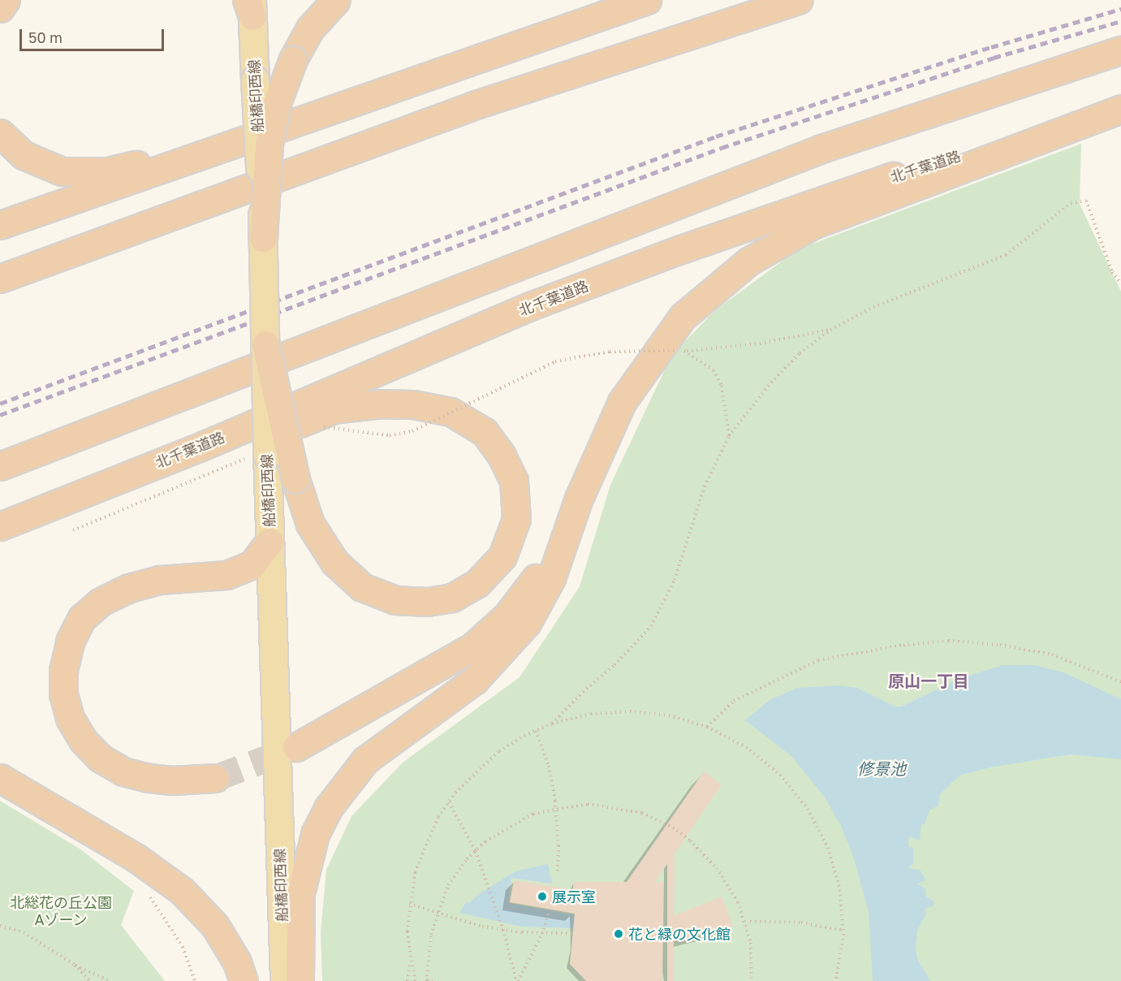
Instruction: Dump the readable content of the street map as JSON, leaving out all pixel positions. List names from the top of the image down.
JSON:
{
  "streets": {
    "highway": ["北千葉道路"],
    "main road": ["船橋印西線"]
  },
  "districts": ["原山一丁目"],
  "water": ["修景池"],
  "parks": ["北総花の丘公園 Aゾーン"],
  "places": ["展示室", "花と緑の文化館"],
  "scale_bar": "50 m"
}
